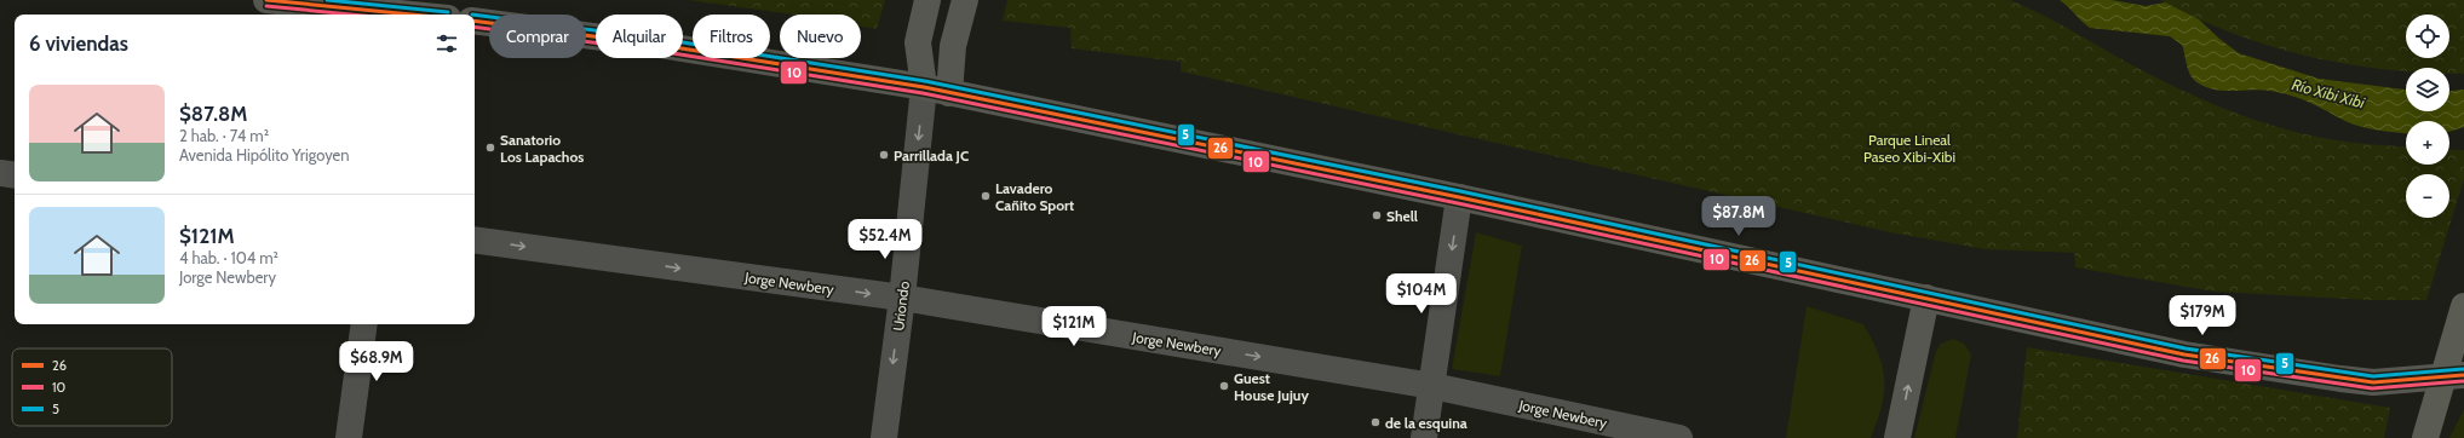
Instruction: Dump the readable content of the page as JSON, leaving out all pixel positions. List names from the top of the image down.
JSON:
{
  "streets": {
    "street": ["Jorge Newbery", "Uriondo"]
  },
  "crossings": [
    ["Jorge Newbery", "Uriondo"]
  ],
  "one_way": ["Jorge Newbery", "Uriondo"],
  "water": ["Río Xibi Xibi"],
  "parks": ["Parque Lineal Paseo Xibi-Xibi"],
  "places": [
    "Sanatorio Los Lapachos",
    "Parrillada JC",
    "Lavadero Cañito Sport",
    "Shell",
    "Guest House Jujuy",
    "de la esquina"
  ],
  "lines": ["transit line 26", "transit line 5", "transit line 10"],
  "legend": ["26", "10", "5"],
  "page": {
    "map_buttons": ["+", "−"],
    "chip": [
      "Comprar",
      "Alquilar",
      "Filtros",
      "Nuevo"
    ],
    "heading": "6 viviendas",
    "list": [
      {
        "name": "$87.8M",
        "note": "2 hab. · 74 m² · Avenida Hipólito Yrigoyen"
      },
      {
        "name": "$121M",
        "note": "4 hab. · 104 m² · Jorge Newbery"
      }
    ],
    "price": [
      "$87.8M",
      "$52.4M",
      "$104M",
      "$179M",
      "$121M",
      "$68.9M"
    ]
  }
}
